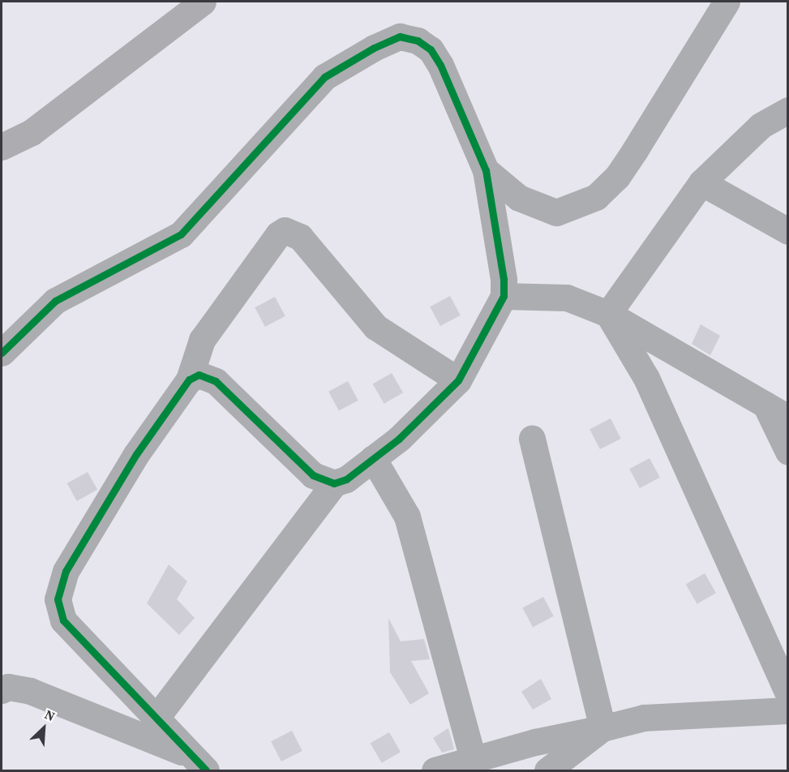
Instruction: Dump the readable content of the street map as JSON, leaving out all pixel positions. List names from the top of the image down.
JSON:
{
  "north": "top right"
}
